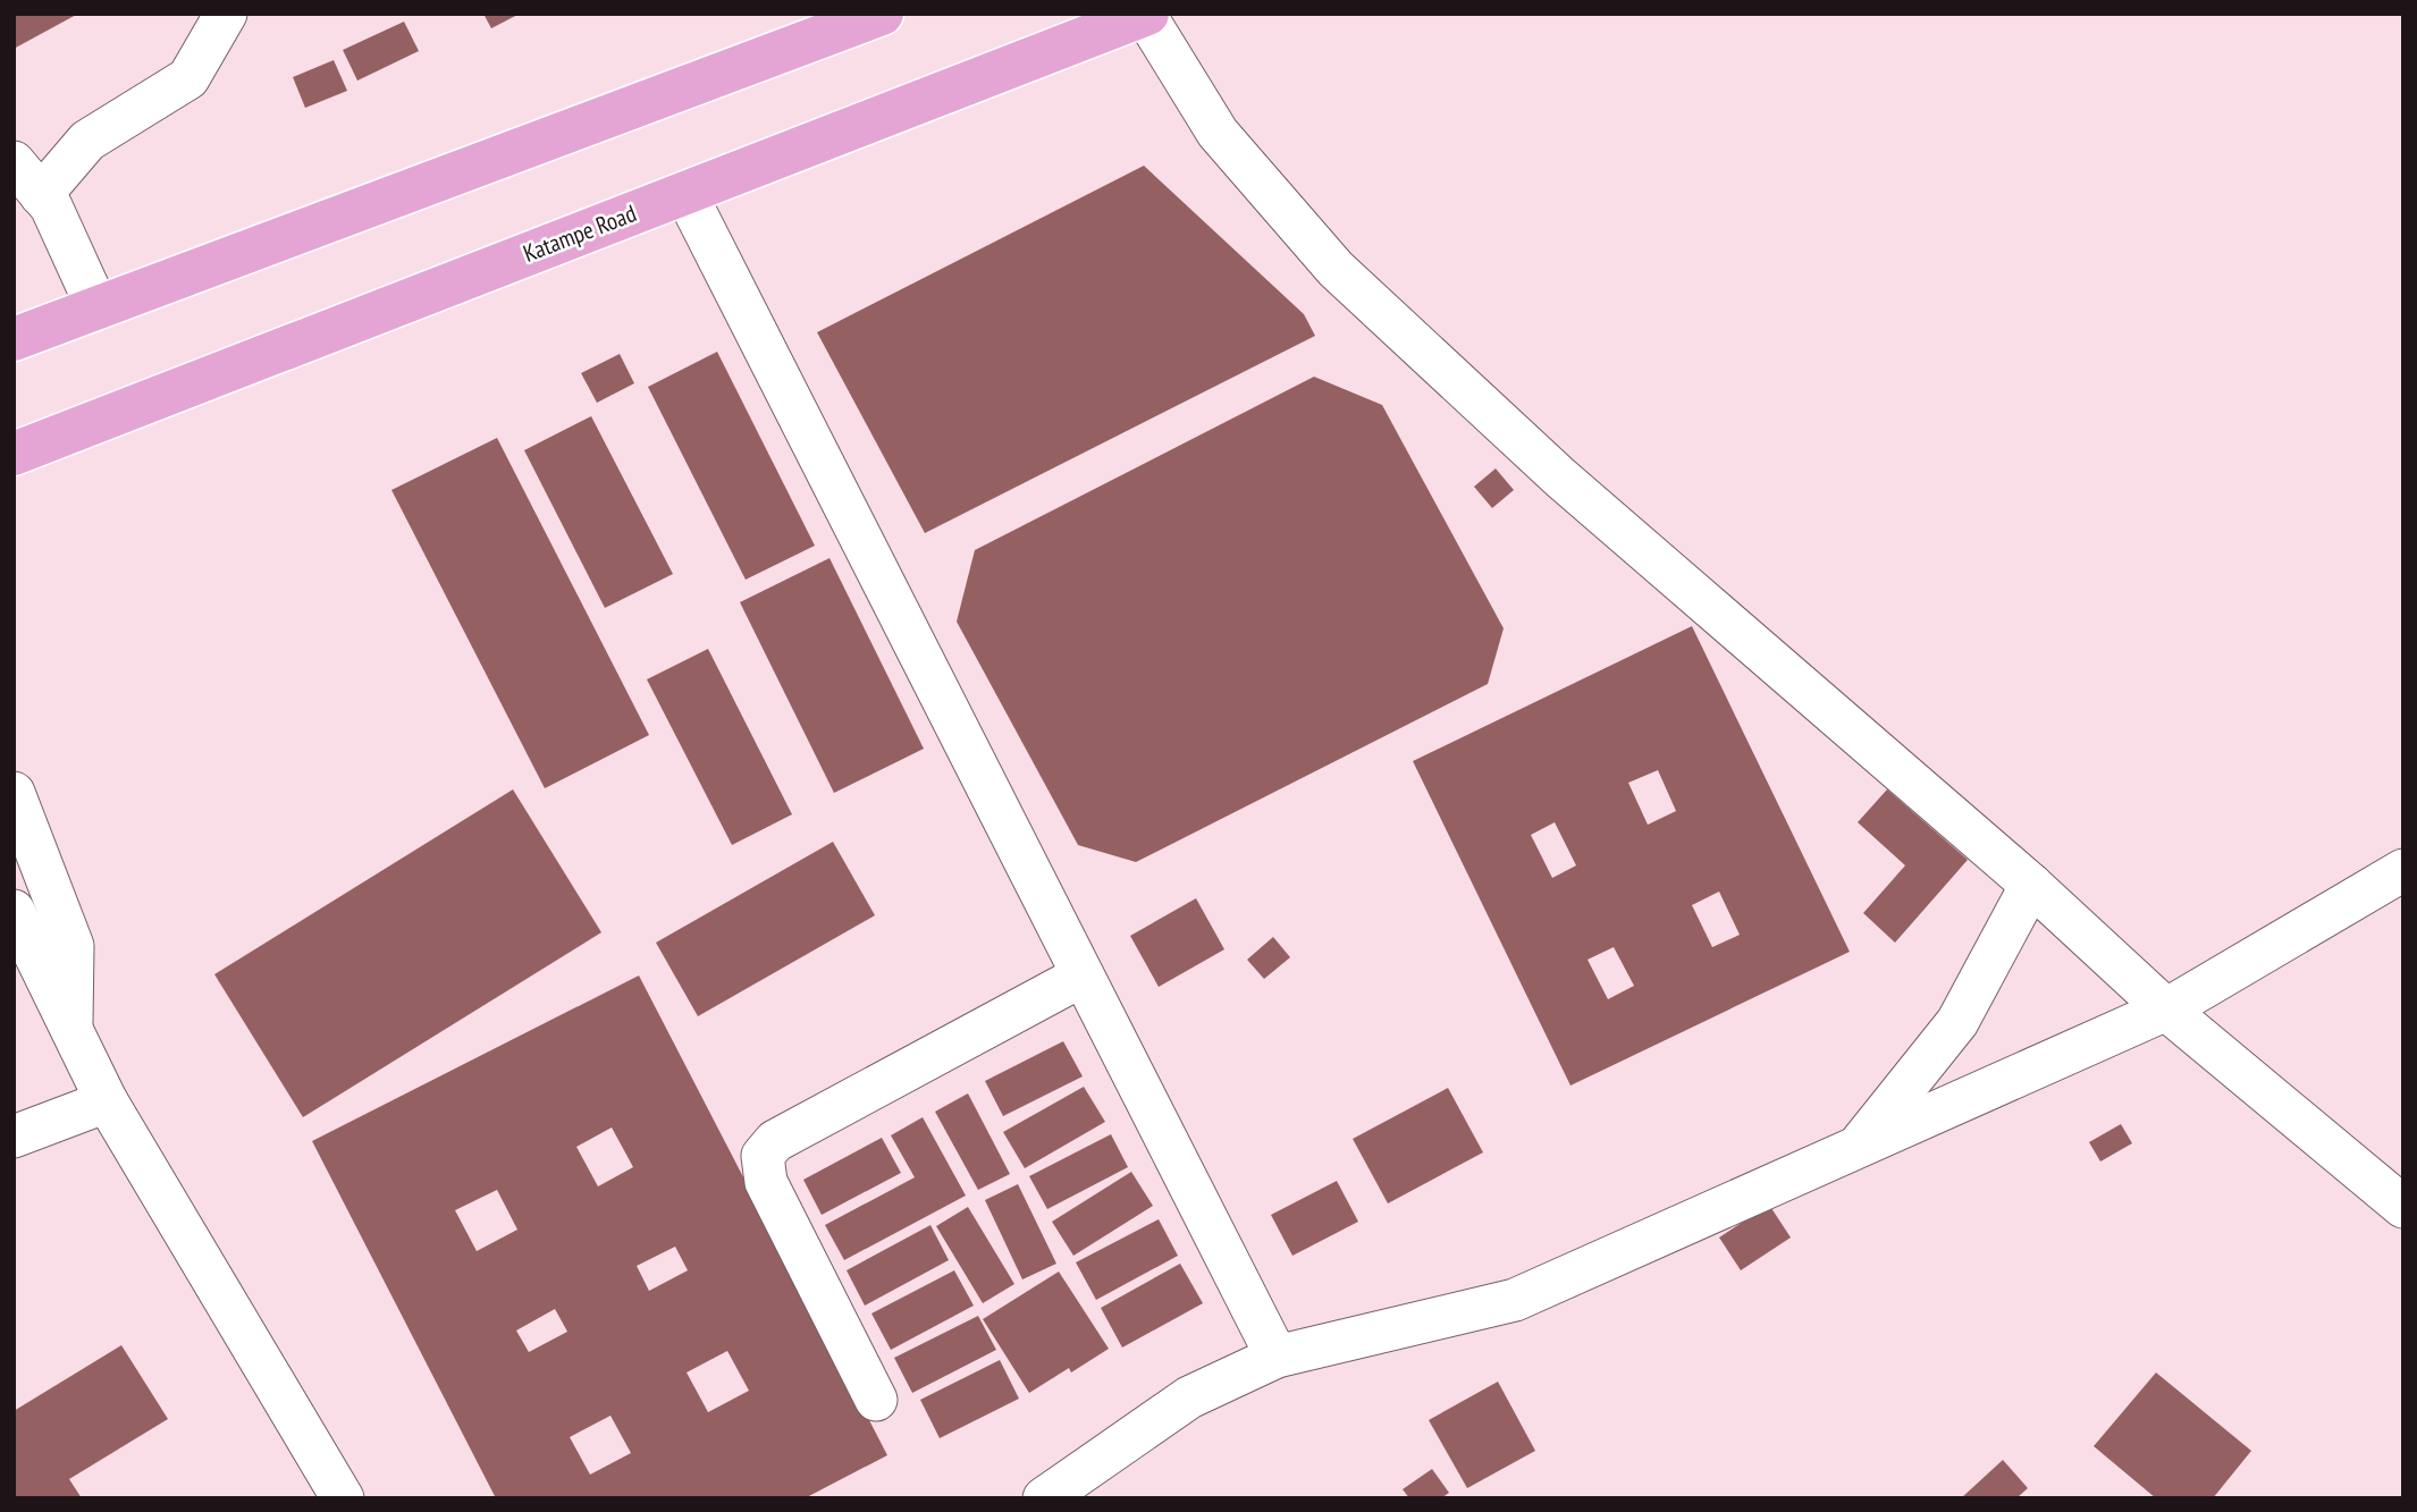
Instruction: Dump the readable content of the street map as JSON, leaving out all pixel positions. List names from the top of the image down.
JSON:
{
  "streets": {
    "main road": ["Katampe Road"]
  }
}
